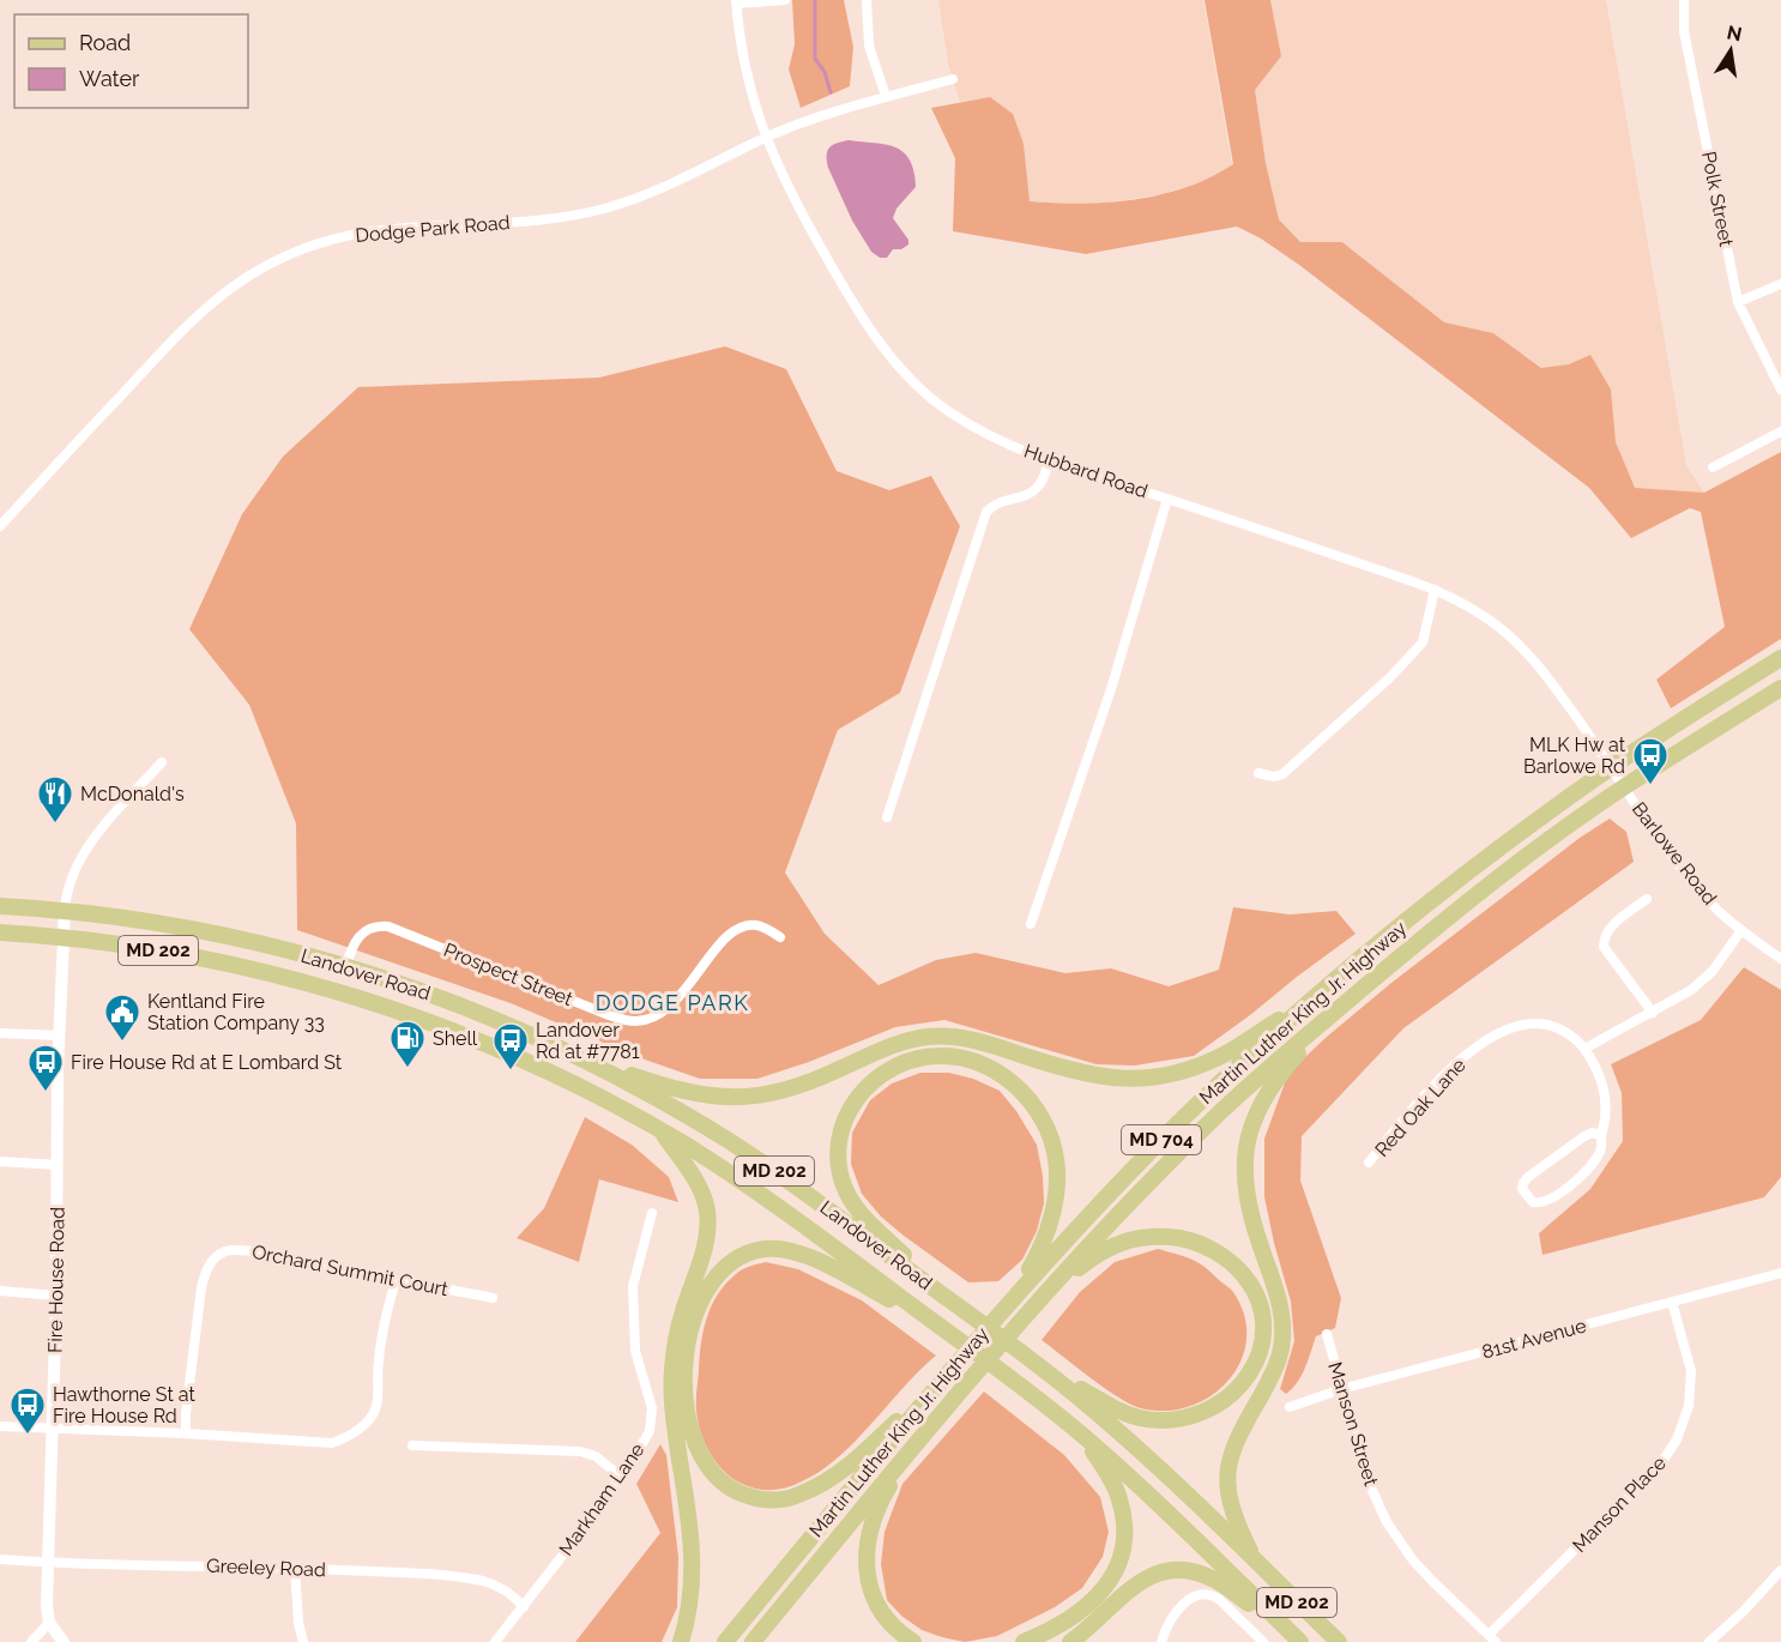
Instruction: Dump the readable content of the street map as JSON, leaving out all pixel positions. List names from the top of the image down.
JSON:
{
  "streets": {
    "main road": [
      "MD 202",
      "Landover Road",
      "Martin Luther King Jr. Highway",
      "MD 704"
    ],
    "street": [
      "Polk Street",
      "Dodge Park Road",
      "Hubbard Road",
      "Barlowe Road",
      "Prospect Street",
      "Red Oak Lane",
      "Orchard Summit Court",
      "Fire House Road",
      "81st Avenue",
      "Manson Street",
      "Markham Lane",
      "Manson Place",
      "Greeley Road"
    ]
  },
  "crossings": [
    ["Dodge Park Road", "Hubbard Road"],
    ["Hubbard Road", "Barlowe Road"],
    ["Hubbard Road", "Martin Luther King Jr. Highway"],
    ["Barlowe Road", "Martin Luther King Jr. Highway"],
    ["Landover Road", "Prospect Street"],
    ["Landover Road", "Fire House Road"],
    ["Fire House Road", "Greeley Road"],
    ["81st Avenue", "Manson Street"],
    ["81st Avenue", "Manson Place"],
    ["Manson Street", "Manson Place"],
    ["Markham Lane", "Greeley Road"]
  ],
  "districts": ["DODGE PARK"],
  "places": {
    "bus stop": [
      "MLK Hw at Barlowe Rd",
      "Landover Rd at #7781",
      "Fire House Rd at E Lombard St",
      "Hawthorne St at Fire House Rd"
    ],
    "restaurant": ["McDonald's"],
    "public building": ["Kentland Fire Station Company 33"],
    "fuel station": ["Shell"]
  },
  "legend": ["Road", "Water"],
  "north": "top"
}
